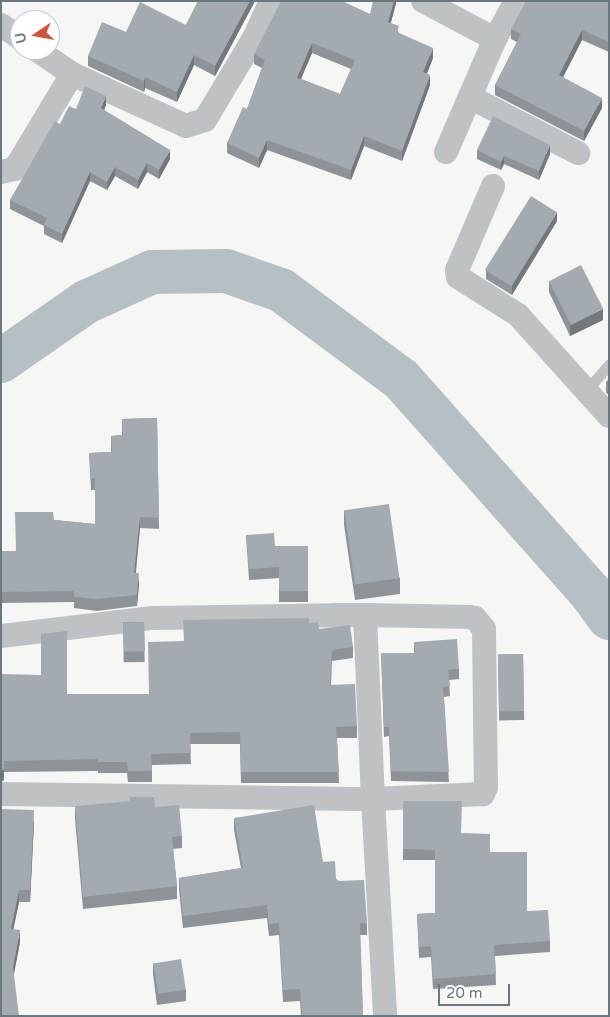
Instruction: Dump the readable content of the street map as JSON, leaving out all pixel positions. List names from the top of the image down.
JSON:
{
  "scale_bar": "20 m",
  "north": "left"
}
